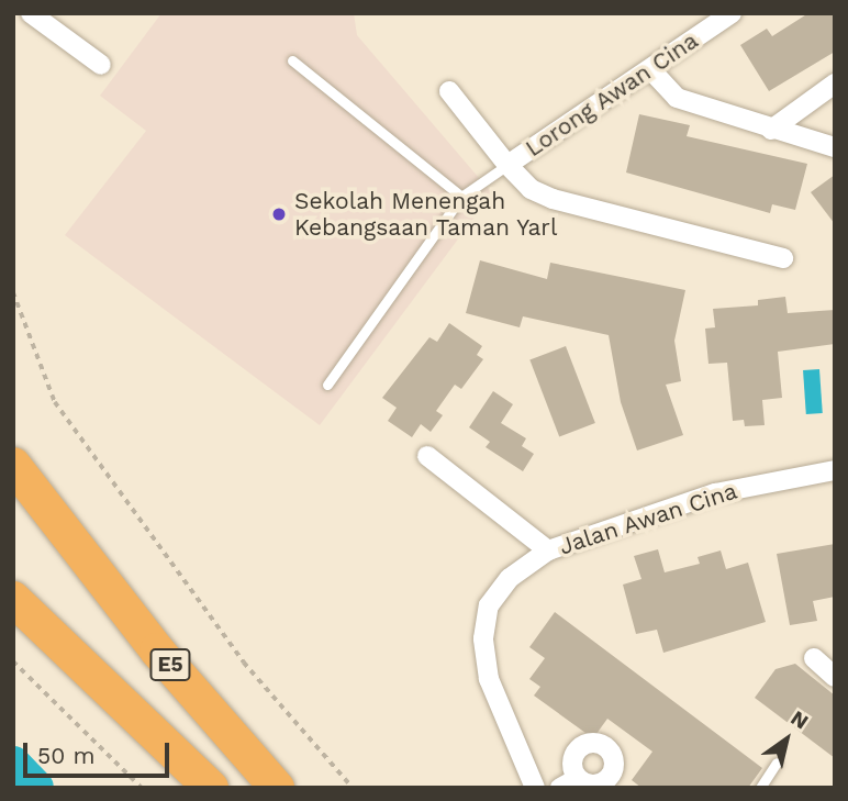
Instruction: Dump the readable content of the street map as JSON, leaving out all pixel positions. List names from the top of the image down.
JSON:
{
  "streets": {
    "highway": ["E5"],
    "street": ["Lorong Awan Cina", "Jalan Awan Cina"]
  },
  "places": ["Sekolah Menengah Kebangsaan Taman Yarl"],
  "scale_bar": "50 m",
  "north": "top right"
}
